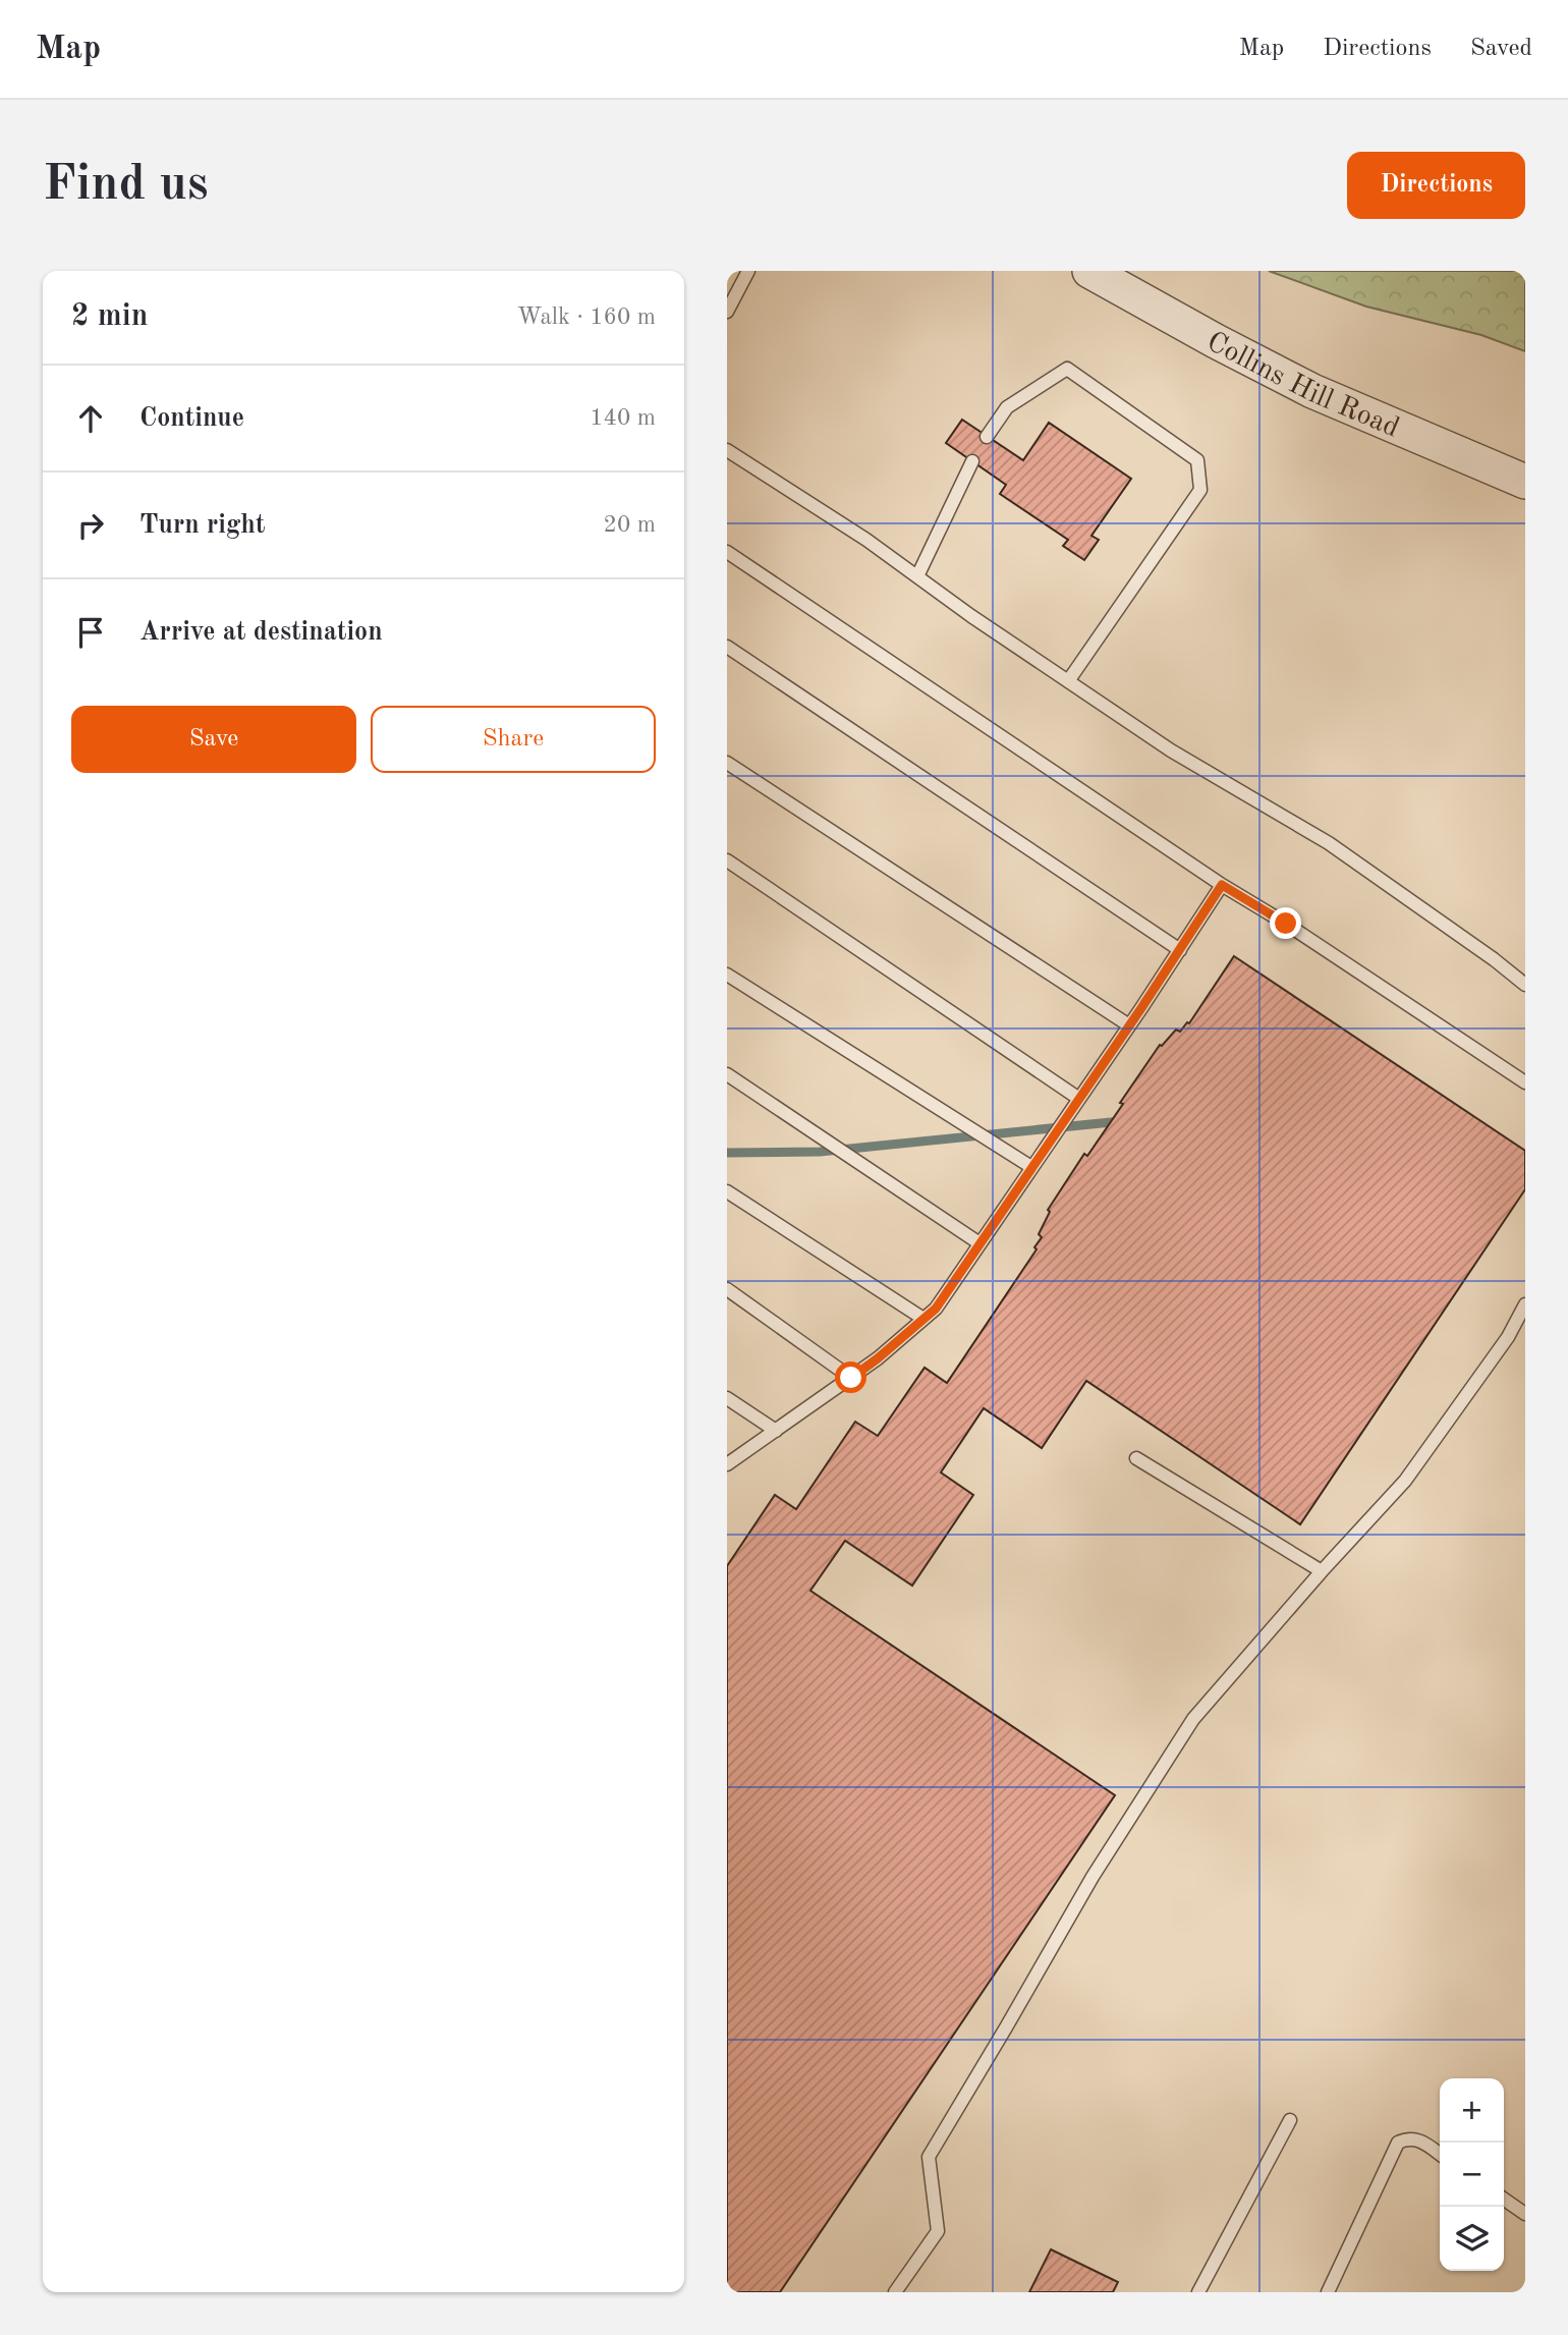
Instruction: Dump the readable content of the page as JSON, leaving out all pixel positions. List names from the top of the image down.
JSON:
{
  "streets": {
    "street": ["Collins Hill Road"]
  },
  "page": {
    "header": "Map",
    "nav": ["Map", "Directions", "Saved"],
    "buttons": [
      "Directions",
      ["Save", "Share"]
    ],
    "title": "Find us",
    "heading": ["2 min", "Walk · 160 m"],
    "list": [
      ["Continue", "140 m"],
      ["Turn right", "20 m"],
      "Arrive at destination"
    ],
    "map_buttons": ["+", "−"]
  }
}
